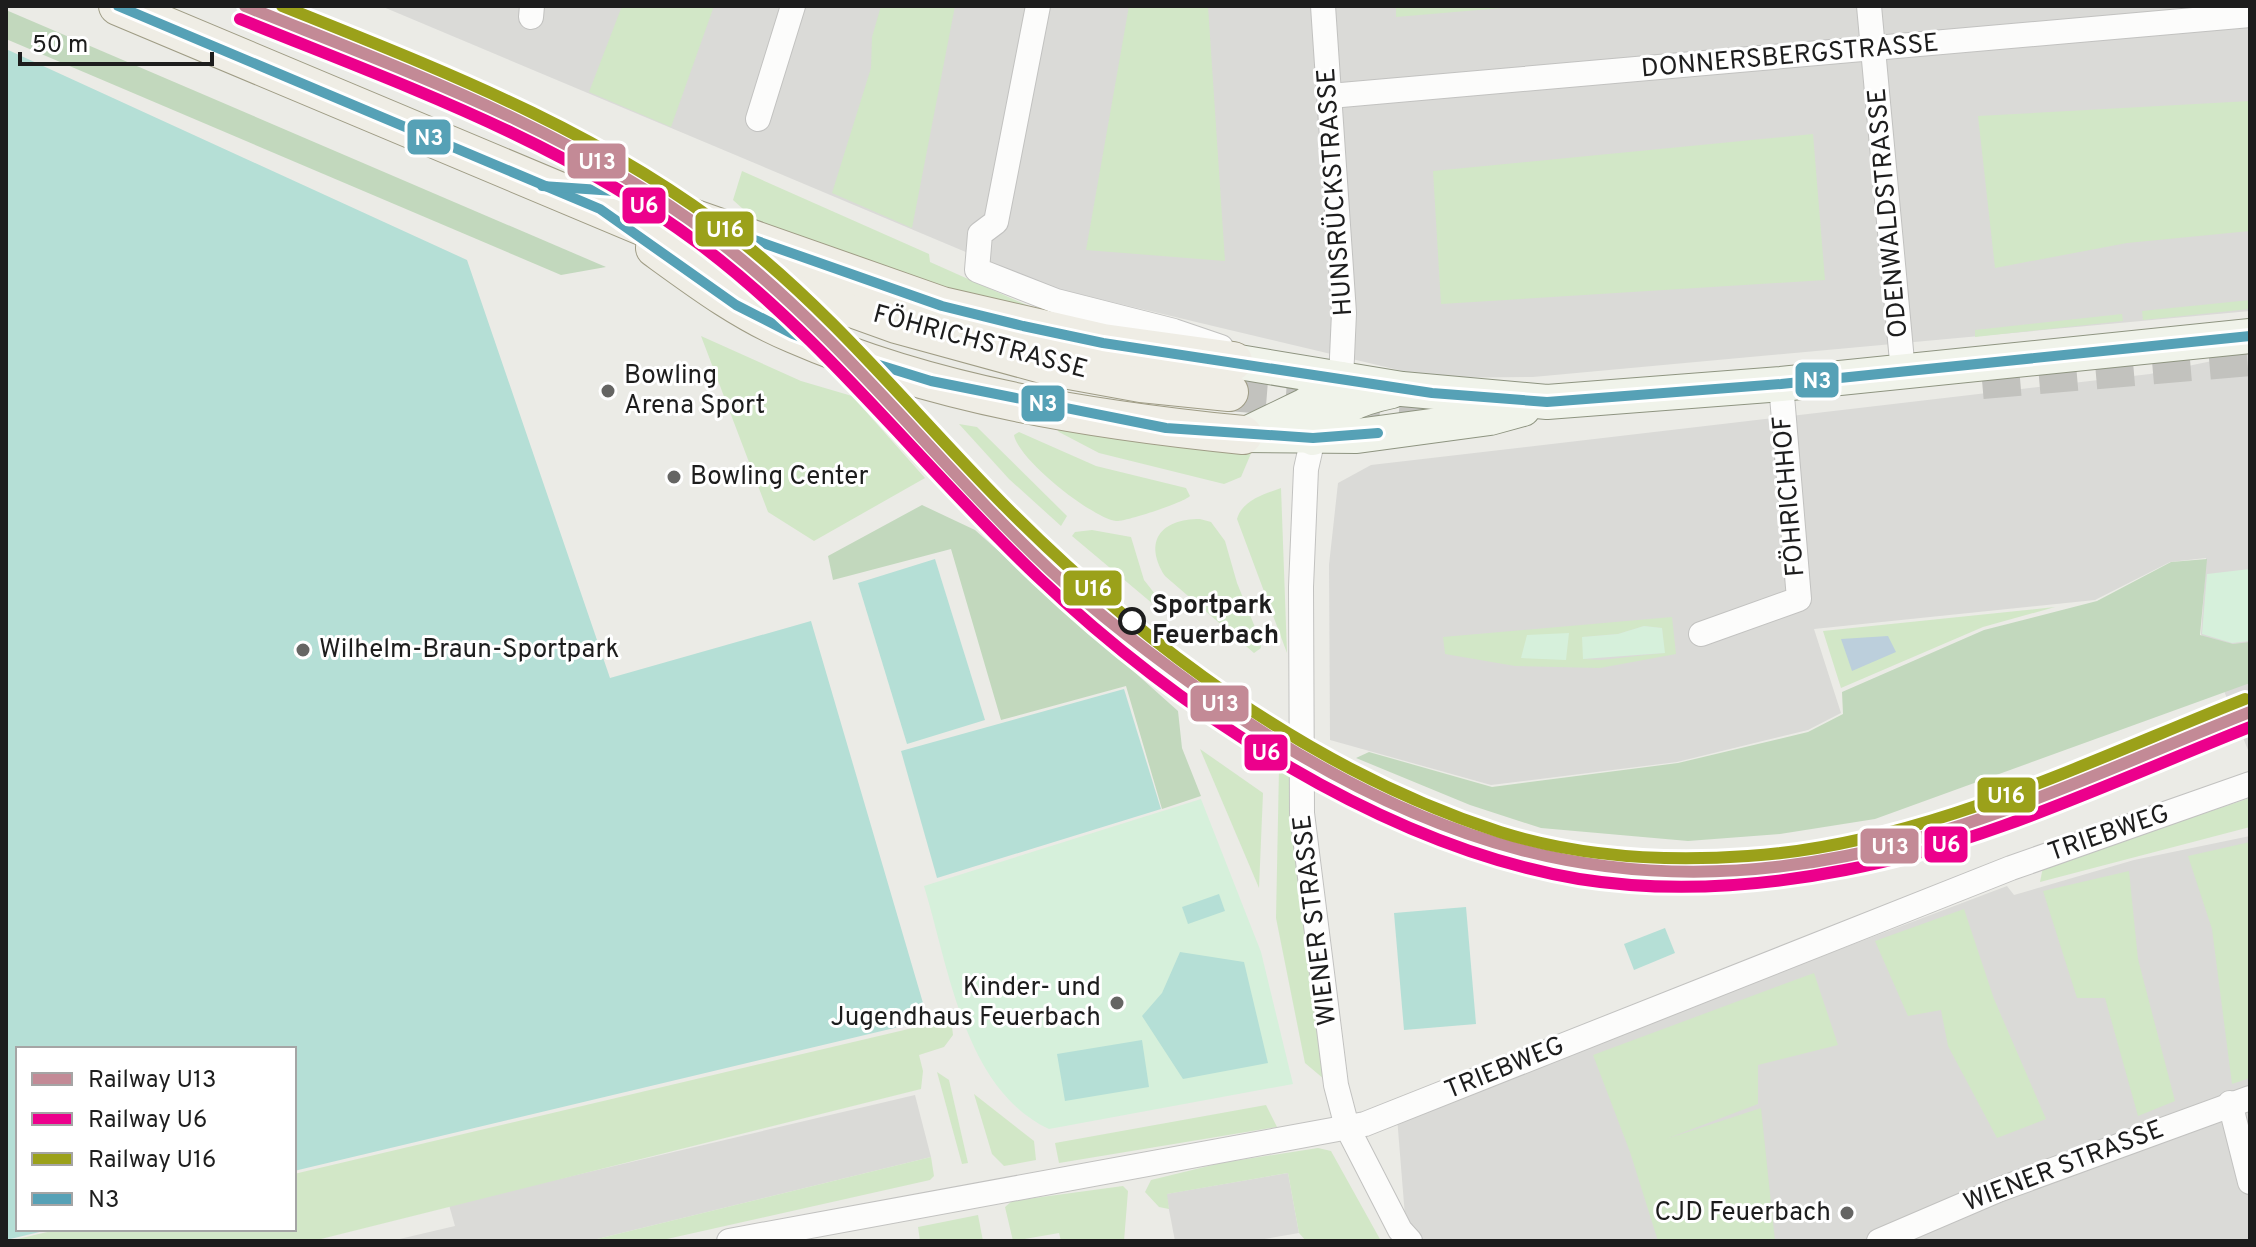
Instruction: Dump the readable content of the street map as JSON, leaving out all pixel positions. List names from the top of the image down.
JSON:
{
  "streets": {
    "main road": ["FÖHRICHSTRASSE"],
    "street": [
      "DONNERSBERGSTRASSE",
      "HUNSRÜCKSTRASSE",
      "ODENWALDSTRASSE",
      "FÖHRICHHOF",
      "TRIEBWEG",
      "WIENER STRASSE"
    ]
  },
  "crossings": [
    ["DONNERSBERGSTRASSE", "HUNSRÜCKSTRASSE"],
    ["DONNERSBERGSTRASSE", "ODENWALDSTRASSE"],
    ["HUNSRÜCKSTRASSE", "FÖHRICHSTRASSE"],
    ["ODENWALDSTRASSE", "FÖHRICHSTRASSE"],
    ["FÖHRICHSTRASSE", "FÖHRICHHOF"],
    ["FÖHRICHSTRASSE", "WIENER STRASSE"],
    ["TRIEBWEG", "WIENER STRASSE"]
  ],
  "places": [
    "Bowling Arena Sport",
    "Bowling Center",
    "Sportpark Feuerbach",
    "Wilhelm-Braun-Sportpark",
    "Kinder- und Jugendhaus Feuerbach",
    "CJD Feuerbach"
  ],
  "lines": [
    "rail line U13",
    "rail line U16",
    "transit line N3",
    "rail line U6"
  ],
  "legend": [
    "Railway U13",
    "Railway U6",
    "Railway U16",
    "N3"
  ],
  "scale_bar": "50 m"
}
